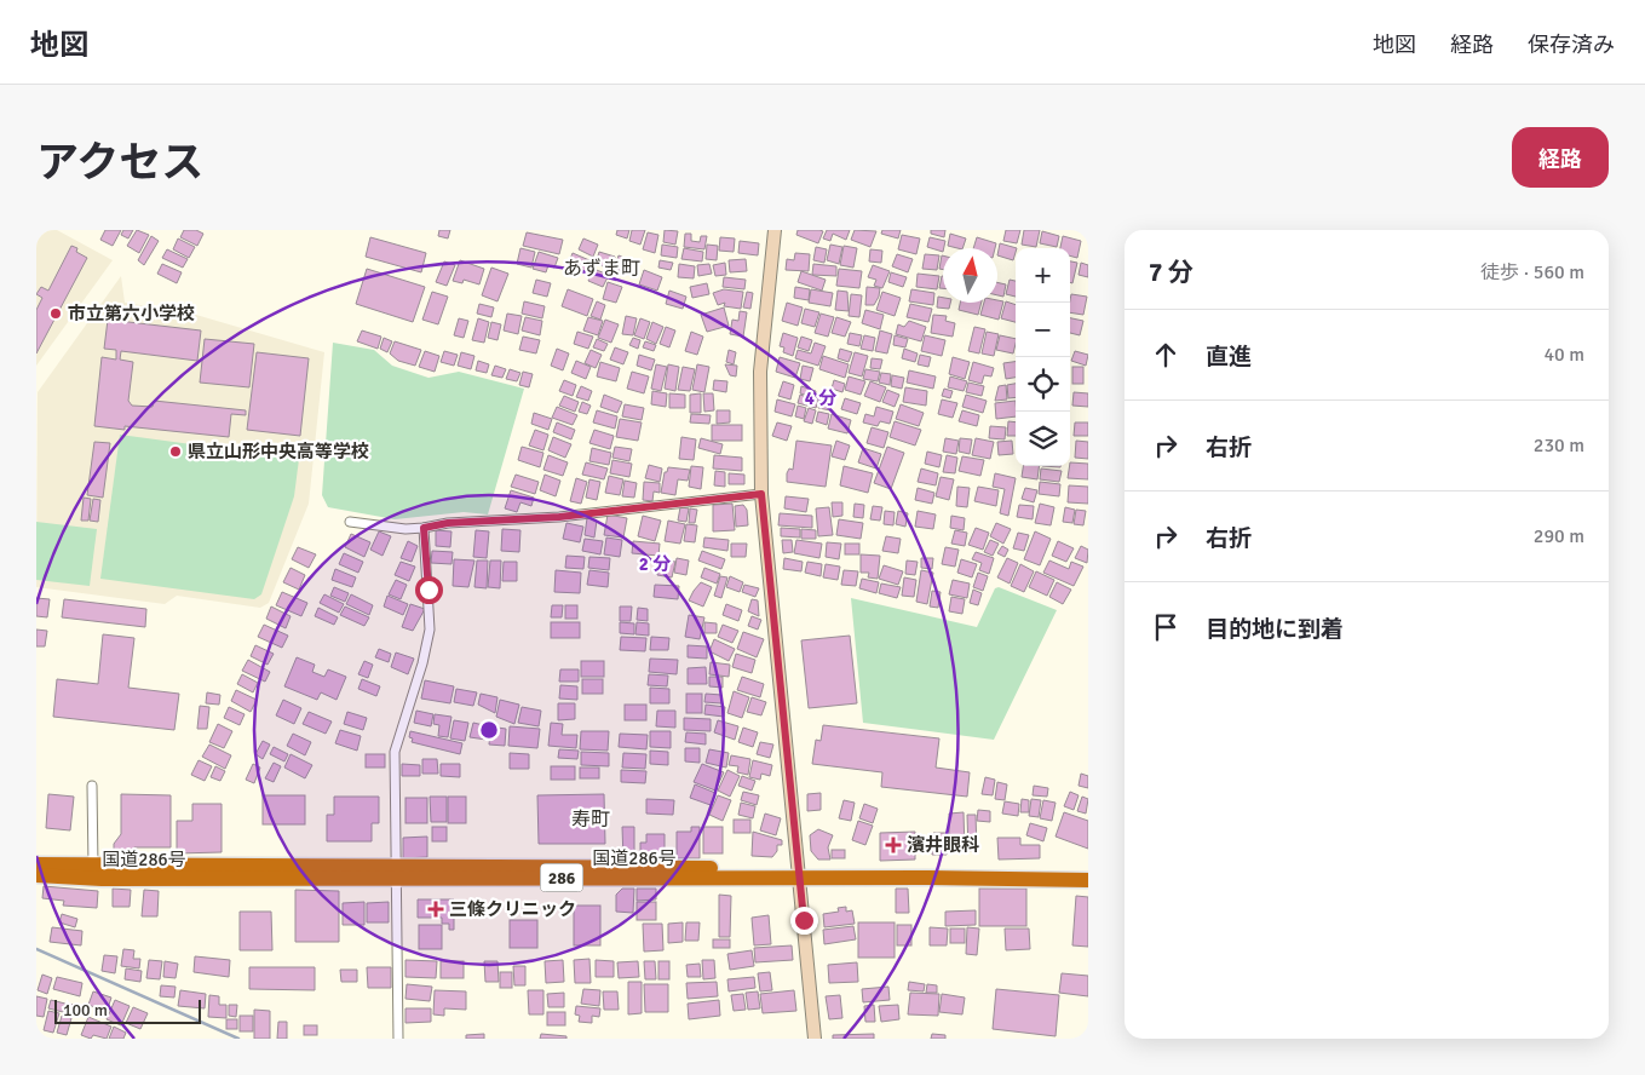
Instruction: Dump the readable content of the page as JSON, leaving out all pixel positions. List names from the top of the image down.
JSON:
{
  "streets": {
    "highway": ["国道286号", "286"]
  },
  "districts": ["あずま町", "寿町"],
  "places": {
    "other": ["市立第六小学校", "県立山形中央高等学校"],
    "health": ["濱井眼科", "三條クリニック"]
  },
  "scale_bar": "100 m",
  "north": "top",
  "page": {
    "header": "地図",
    "nav": ["地図", "経路", "保存済み"],
    "title": "アクセス",
    "buttons": "経路",
    "heading": ["7 分", "徒歩 · 560 m"],
    "map_buttons": ["+", "−"],
    "list": [
      ["直進", "40 m"],
      ["右折", "230 m"],
      ["右折", "290 m"],
      "目的地に到着"
    ],
    "scale": "100 m"
  },
  "rings": ["4 分", "2 分"]
}
